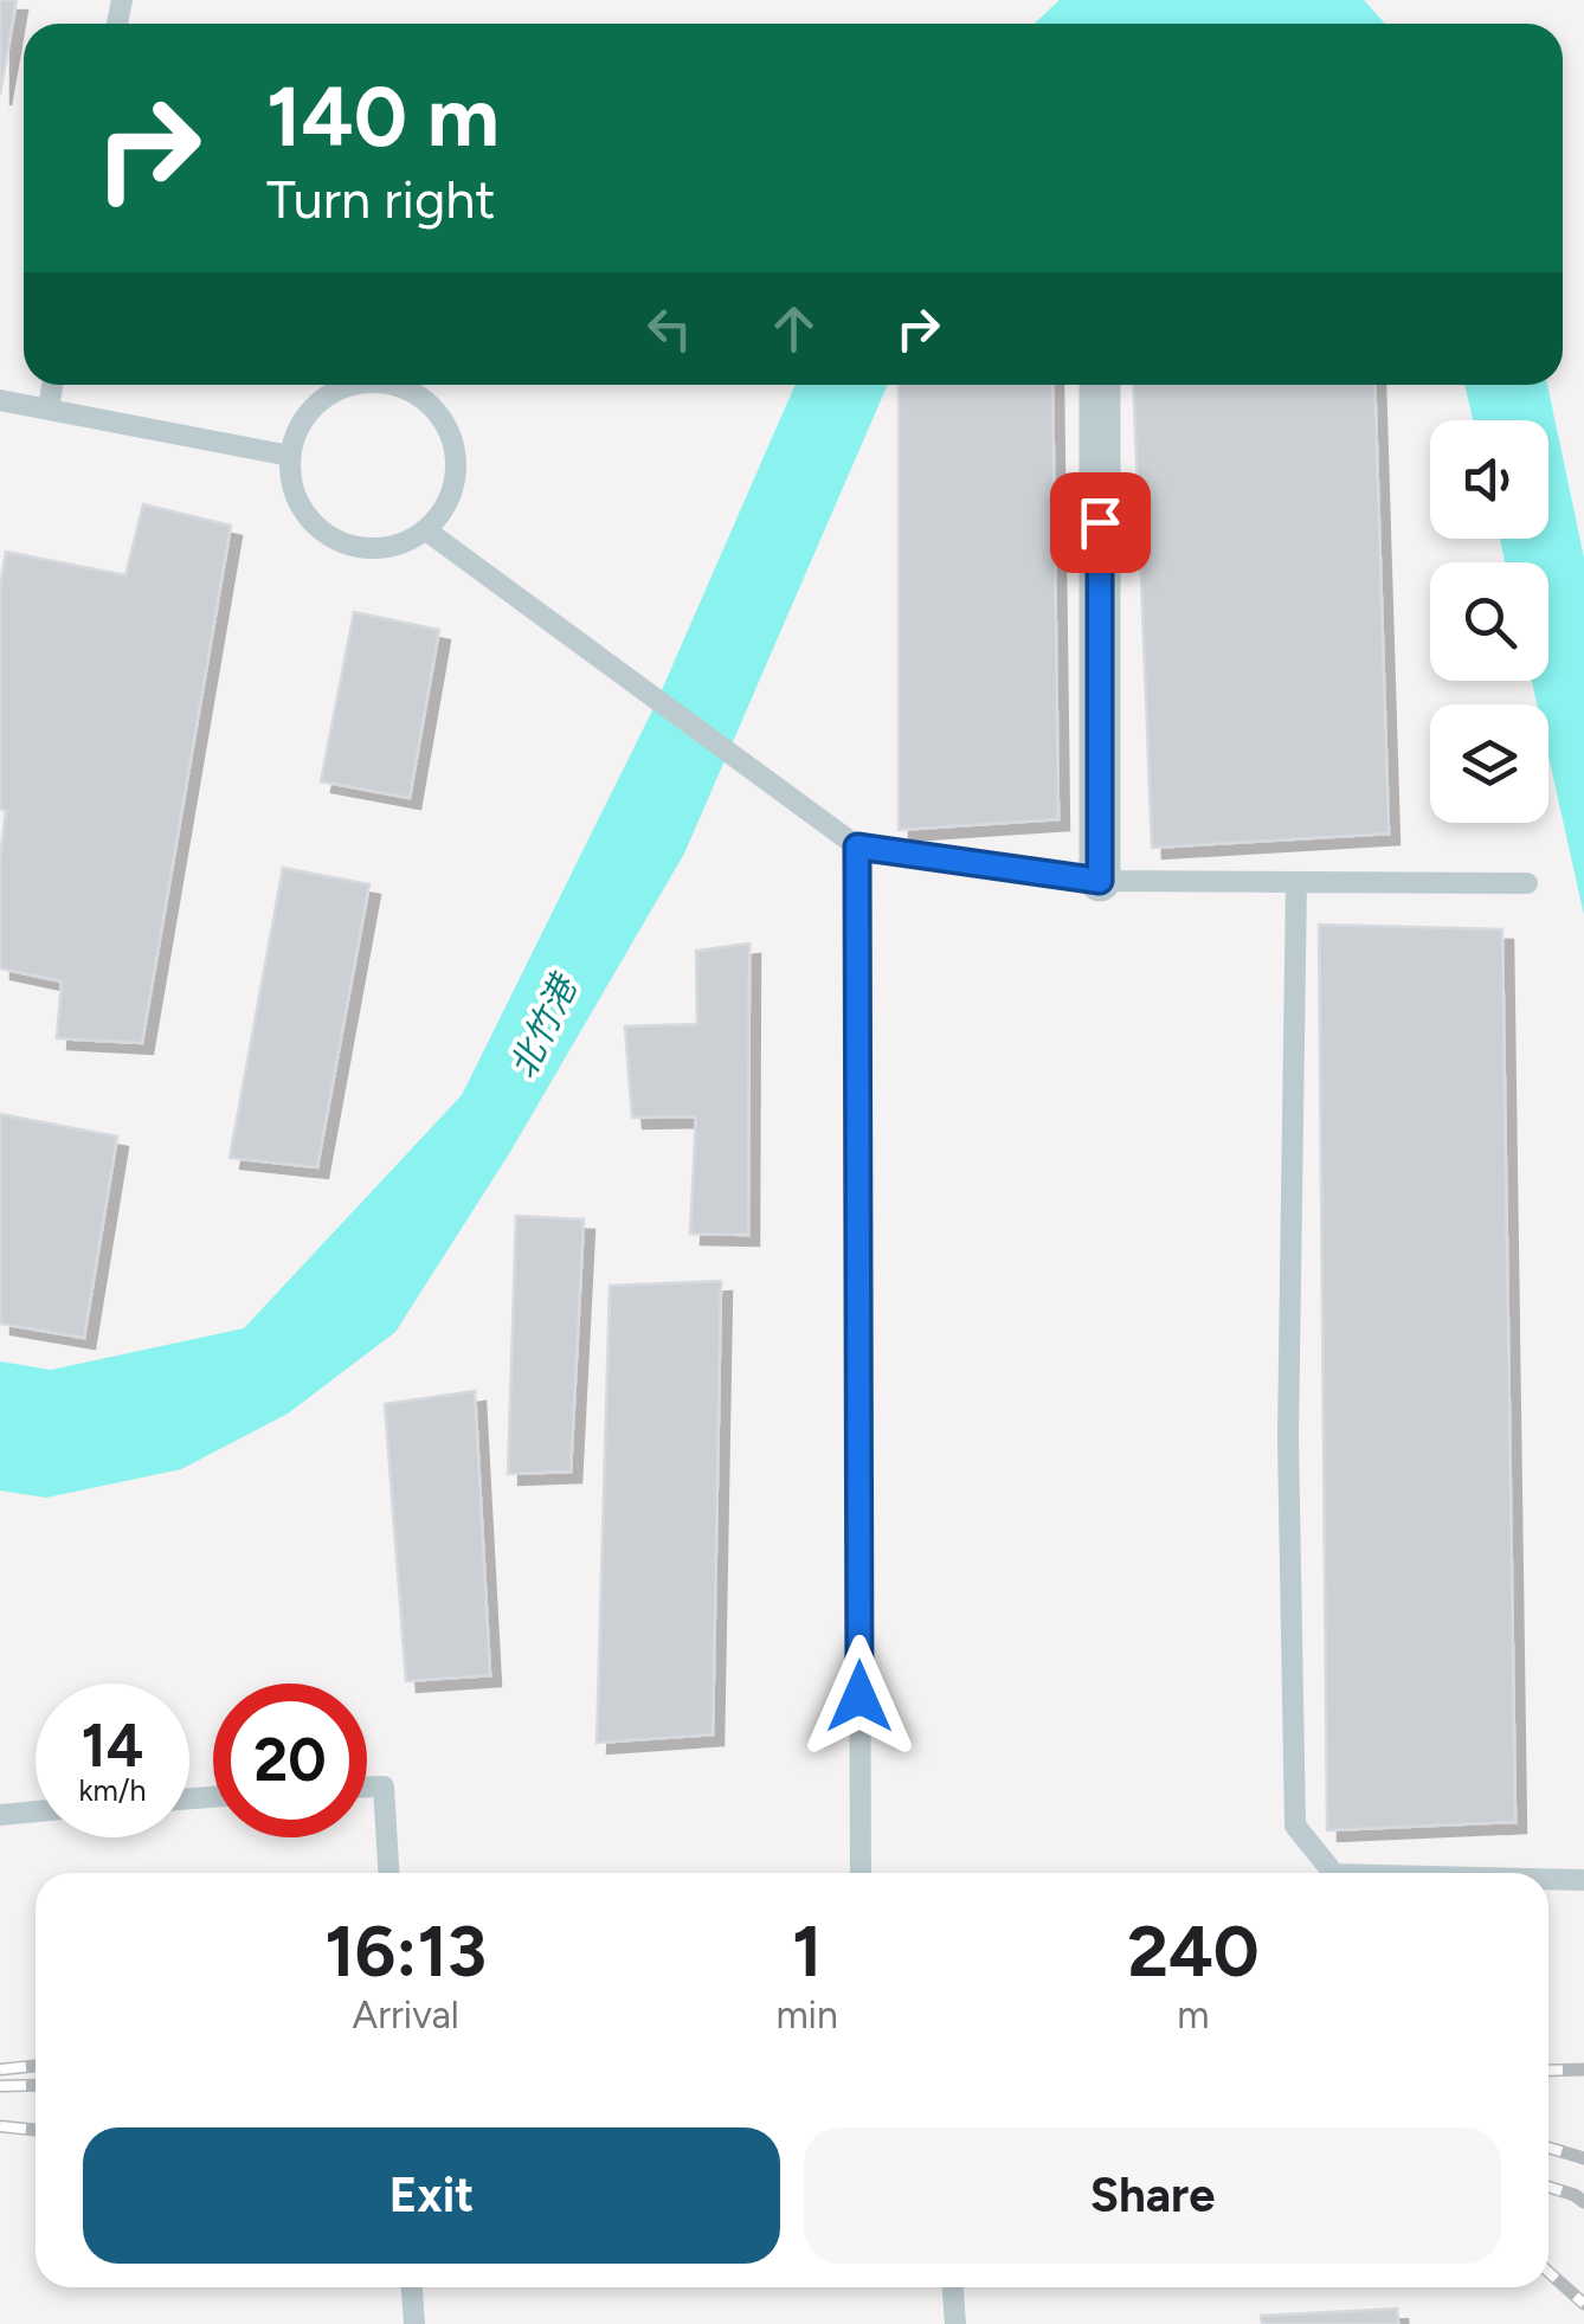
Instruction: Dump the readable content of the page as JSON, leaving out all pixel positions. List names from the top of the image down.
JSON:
{
  "water": ["北竹港"],
  "page": {
    "turn": ["140 m", "Turn right"],
    "speed": "14 km/h",
    "limit": "20",
    "eta": [
      "16:13",
      "Arrival",
      "1",
      "min",
      "240",
      "m"
    ],
    "buttons": ["Exit", "Share"]
  }
}
